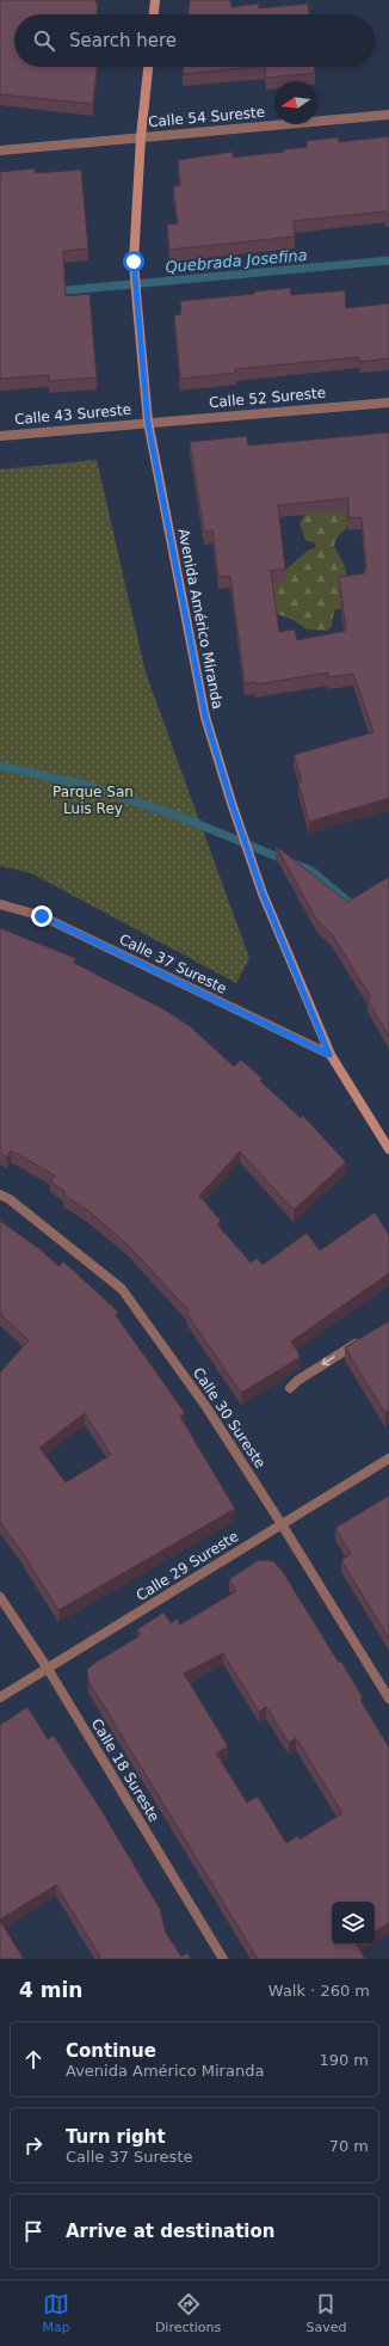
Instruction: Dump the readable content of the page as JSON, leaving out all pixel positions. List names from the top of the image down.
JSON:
{
  "streets": {
    "street": [
      "Calle 54 Sureste",
      "Calle 52 Sureste",
      "Calle 43 Sureste",
      "Avenida Américo Miranda",
      "Calle 37 Sureste",
      "Calle 30 Sureste",
      "Calle 29 Sureste",
      "Calle 18 Sureste"
    ]
  },
  "crossings": [
    ["Calle 54 Sureste", "Avenida Américo Miranda"],
    ["Calle 52 Sureste", "Calle 43 Sureste"],
    ["Calle 52 Sureste", "Avenida Américo Miranda"],
    ["Calle 43 Sureste", "Avenida Américo Miranda"],
    ["Avenida Américo Miranda", "Calle 37 Sureste"],
    ["Calle 30 Sureste", "Calle 29 Sureste"],
    ["Calle 29 Sureste", "Calle 18 Sureste"]
  ],
  "water": ["Quebrada Josefina"],
  "parks": ["Parque San Luis Rey"],
  "north": "left",
  "page": {
    "search": "Search here",
    "heading": ["4 min", "Walk · 260 m"],
    "list": [
      ["Continue", "Avenida Américo Miranda", "190 m"],
      ["Turn right", "Calle 37 Sureste", "70 m"],
      "Arrive at destination"
    ],
    "nav": ["Map", "Directions", "Saved"]
  }
}
